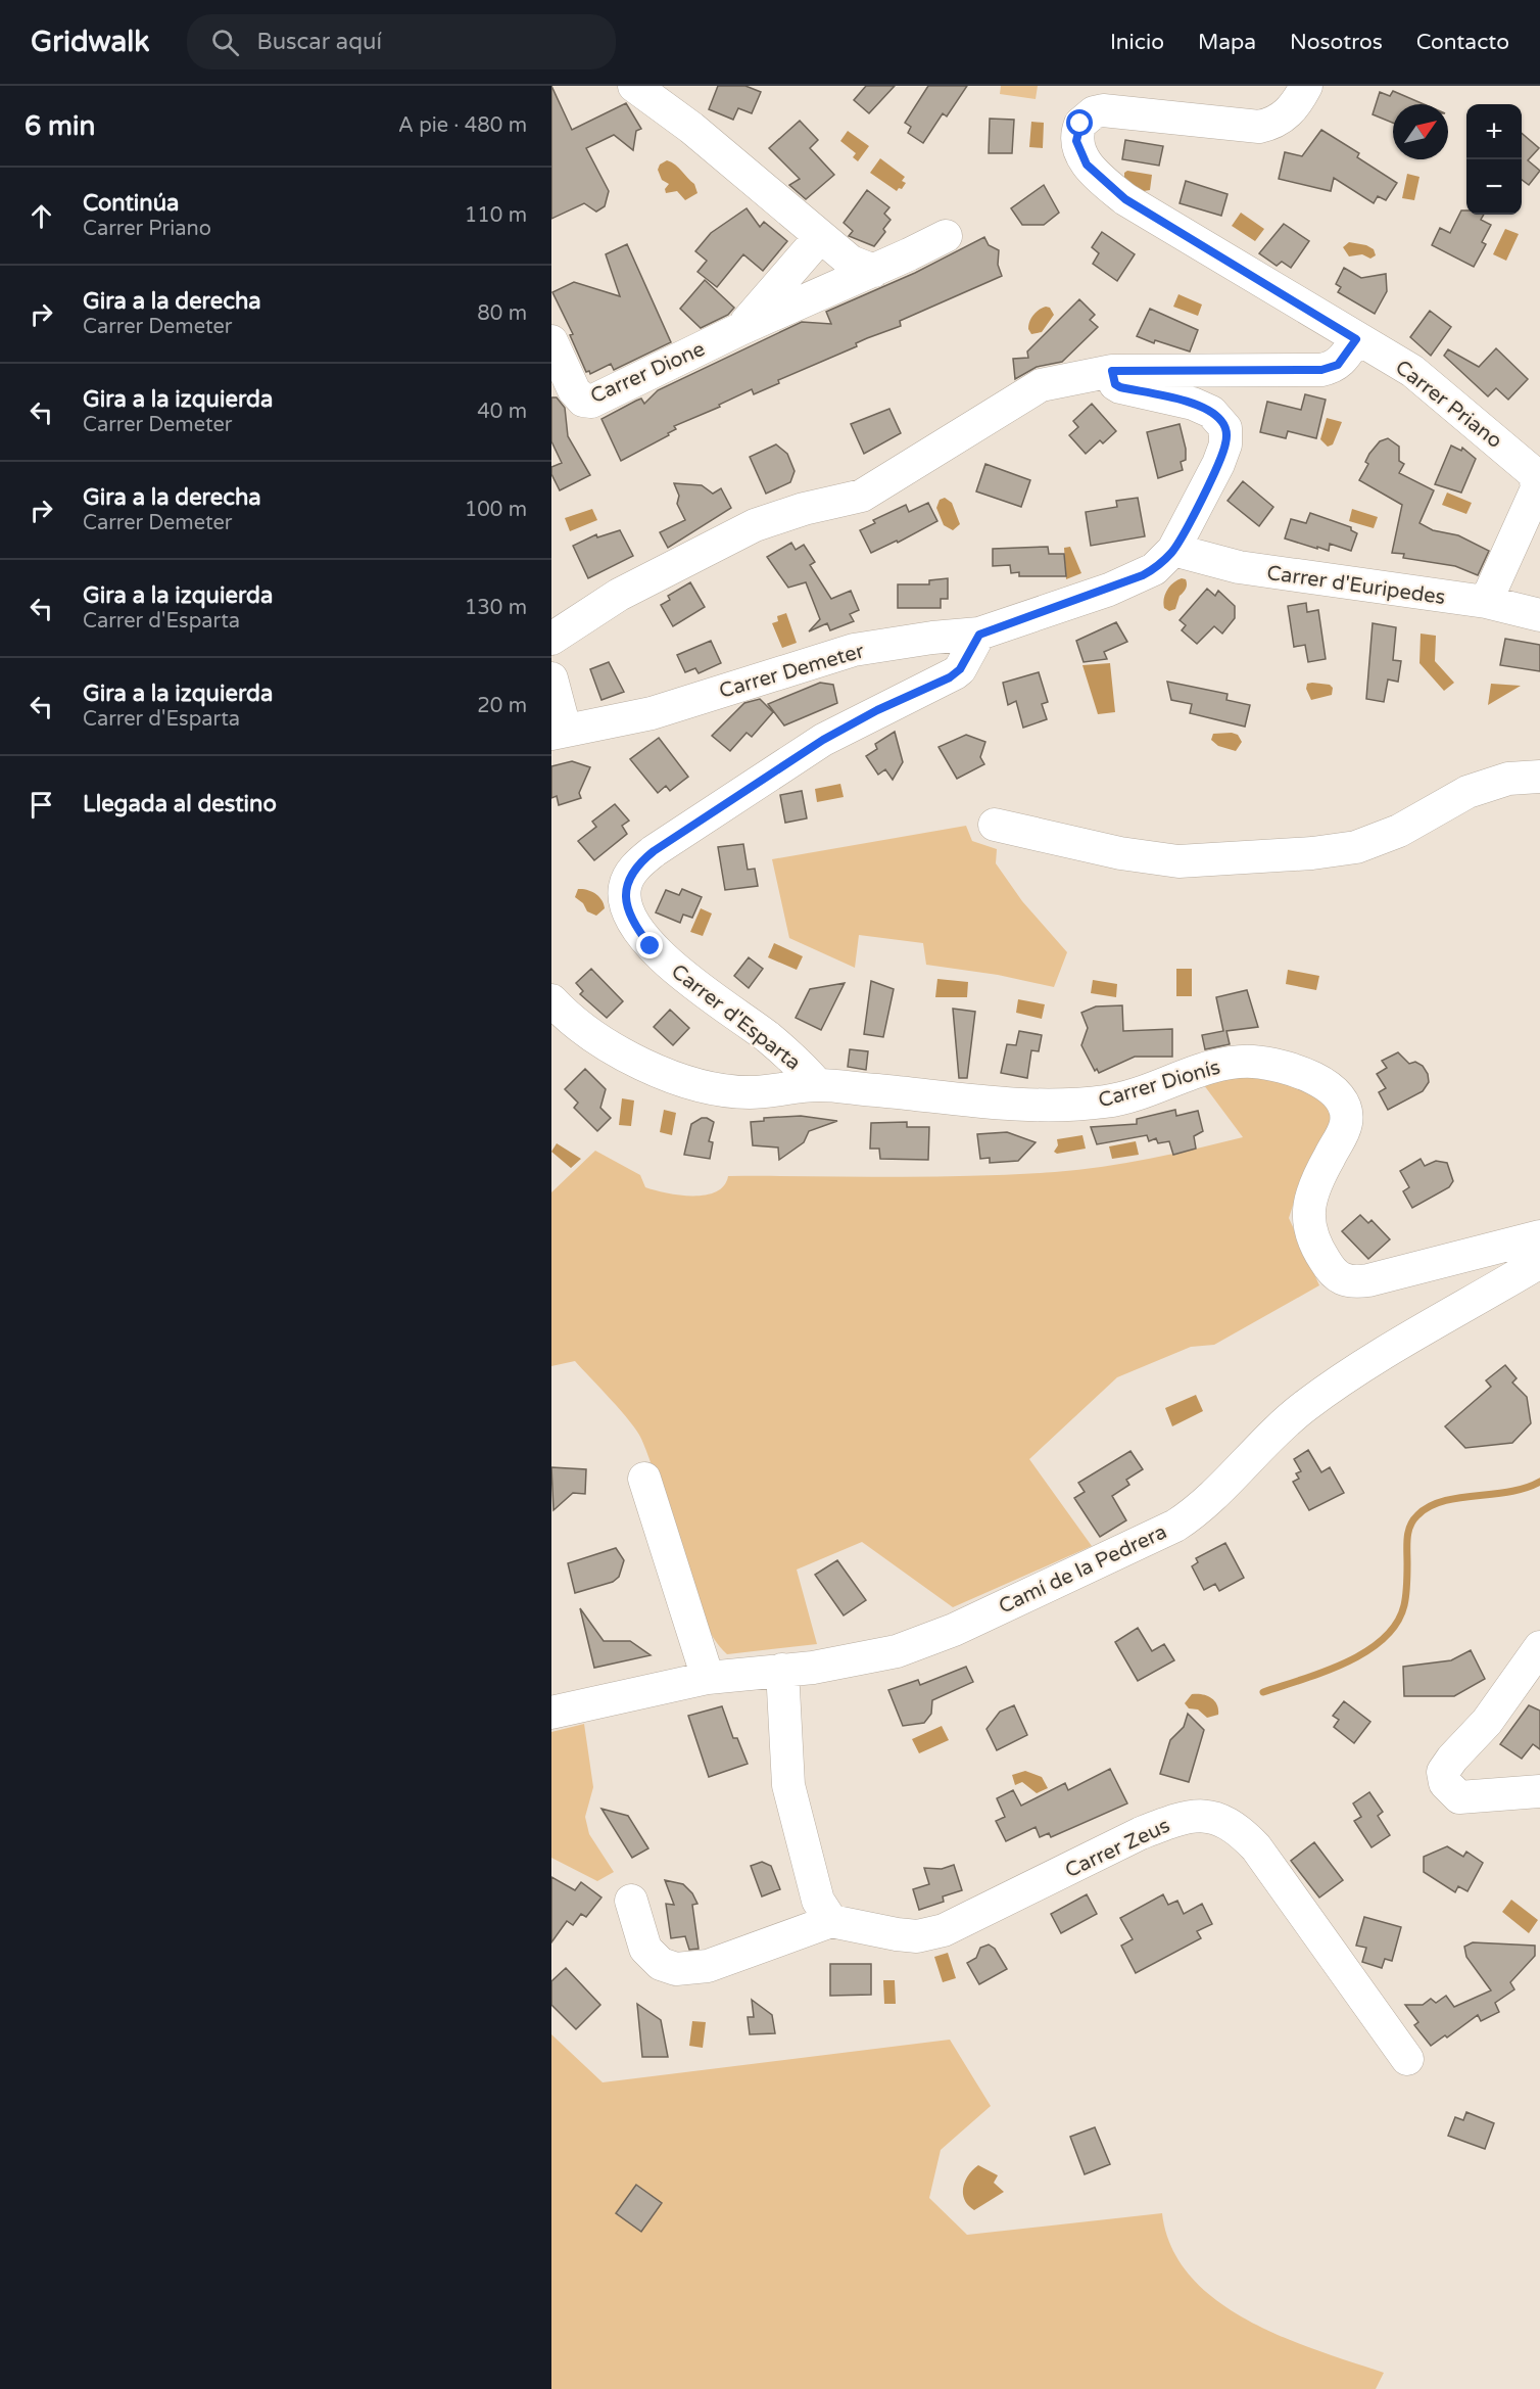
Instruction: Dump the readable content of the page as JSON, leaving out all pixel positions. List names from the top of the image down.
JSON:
{
  "streets": {
    "street": [
      "Carrer Dione",
      "Carrer Priano",
      "Carrer d'Euripedes",
      "Carrer Demeter",
      "Carrer d'Esparta",
      "Carrer Dionís",
      "Camí de la Pedrera",
      "Carrer Zeus"
    ]
  },
  "crossings": [
    ["Carrer Priano", "Carrer d'Euripedes"],
    ["Carrer d'Euripedes", "Carrer Demeter"],
    ["Carrer Demeter", "Carrer d'Esparta"],
    ["Carrer d'Esparta", "Carrer Dionís"]
  ],
  "north": "top right",
  "page": {
    "header": "Gridwalk",
    "search": "Buscar aquí",
    "nav": [
      "Inicio",
      "Mapa",
      "Nosotros",
      "Contacto"
    ],
    "heading": ["6 min", "A pie · 480 m"],
    "map_buttons": ["+", "−"],
    "list": [
      ["Continúa", "Carrer Priano", "110 m"],
      ["Gira a la derecha", "Carrer Demeter", "80 m"],
      ["Gira a la izquierda", "Carrer Demeter", "40 m"],
      ["Gira a la derecha", "Carrer Demeter", "100 m"],
      ["Gira a la izquierda", "Carrer d'Esparta", "130 m"],
      ["Gira a la izquierda", "Carrer d'Esparta", "20 m"],
      "Llegada al destino"
    ]
  }
}
